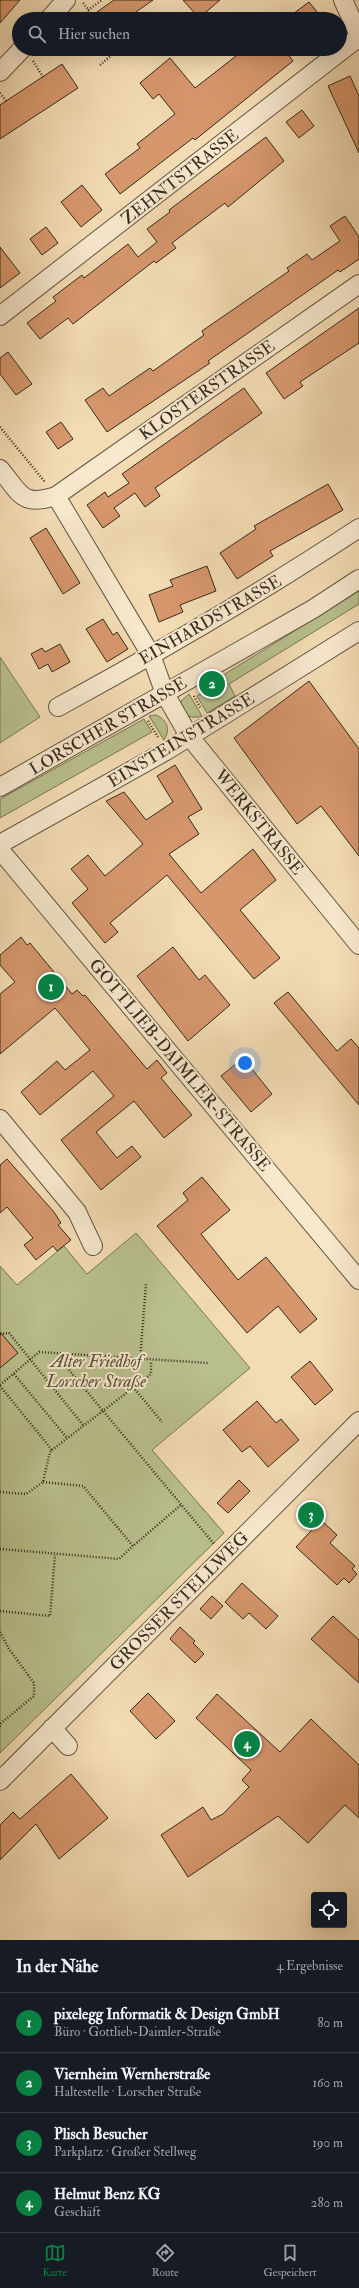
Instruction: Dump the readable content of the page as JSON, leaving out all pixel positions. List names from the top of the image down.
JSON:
{
  "streets": {
    "street": [
      "ZEHNTSTRASSE",
      "KLOSTERSTRASSE",
      "EINHARDSTRASSE",
      "LORSCHER STRASSE",
      "EINSTEINSTRASSE",
      "WERKSTRASSE",
      "GOTTLIEB-DAIMLER-STRASSE",
      "GROSSER STELLWEG"
    ]
  },
  "crossings": [
    ["KLOSTERSTRASSE", "WERKSTRASSE"],
    ["EINHARDSTRASSE", "WERKSTRASSE"],
    ["LORSCHER STRASSE", "WERKSTRASSE"],
    ["EINSTEINSTRASSE", "WERKSTRASSE"]
  ],
  "parks": ["Alter Friedhof Lorscher Straße"],
  "page": {
    "search": "Hier suchen",
    "pins": [
      "2",
      "1",
      "3",
      "4"
    ],
    "heading": ["In der Nähe", "4 Ergebnisse"],
    "list": [
      {
        "mark": "1",
        "name": "pixelegg Informatik & Design GmbH",
        "note": "Büro · Gottlieb-Daimler-Straße",
        "value": "80 m"
      },
      {
        "mark": "2",
        "name": "Viernheim Wernherstraße",
        "note": "Haltestelle · Lorscher Straße",
        "value": "160 m"
      },
      {
        "mark": "3",
        "name": "Plisch Besucher",
        "note": "Parkplatz · Großer Stellweg",
        "value": "190 m"
      },
      {
        "mark": "4",
        "name": "Helmut Benz KG",
        "note": "Geschäft",
        "value": "280 m"
      }
    ],
    "nav": ["Karte", "Route", "Gespeichert"]
  }
}
